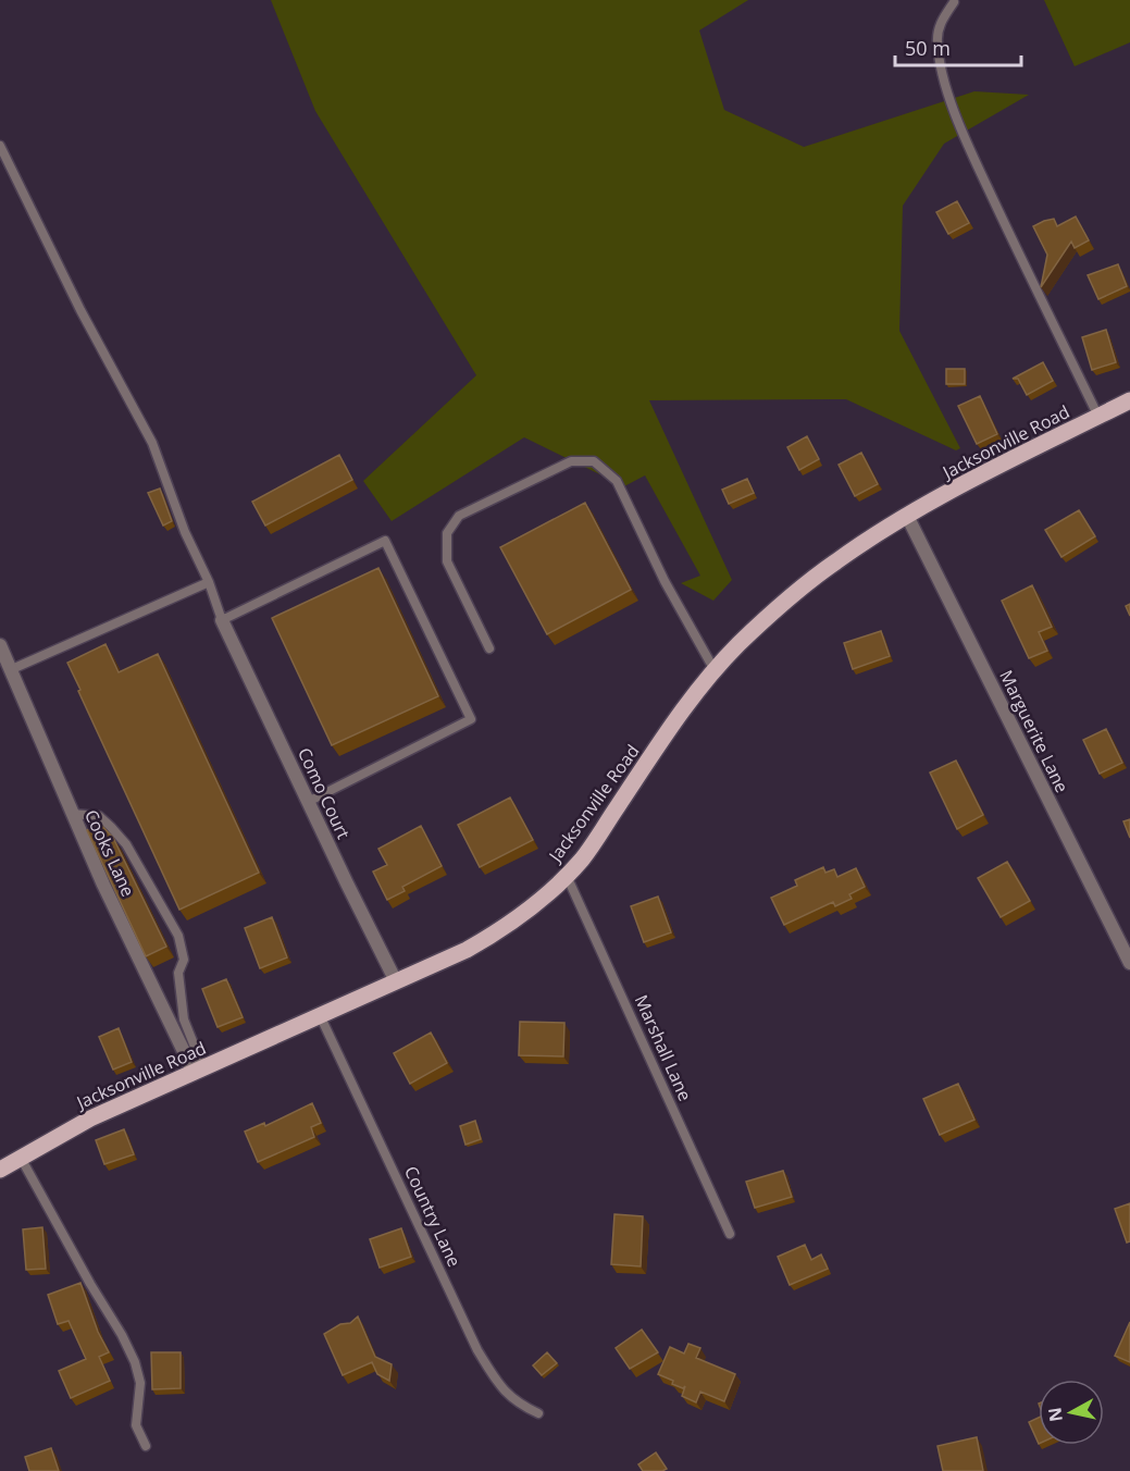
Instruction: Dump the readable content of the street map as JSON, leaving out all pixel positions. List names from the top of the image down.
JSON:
{
  "streets": {
    "main road": ["Jacksonville Road"],
    "street": ["Marguerite Lane", "Como Court", "Cooks Lane"],
    "lane": ["Marshall Lane", "Country Lane"]
  },
  "crossings": [
    ["Jacksonville Road", "Marguerite Lane"],
    ["Jacksonville Road", "Como Court"],
    ["Jacksonville Road", "Cooks Lane"],
    ["Jacksonville Road", "Marshall Lane"],
    ["Jacksonville Road", "Country Lane"]
  ],
  "scale_bar": "50 m",
  "north": "left"
}
